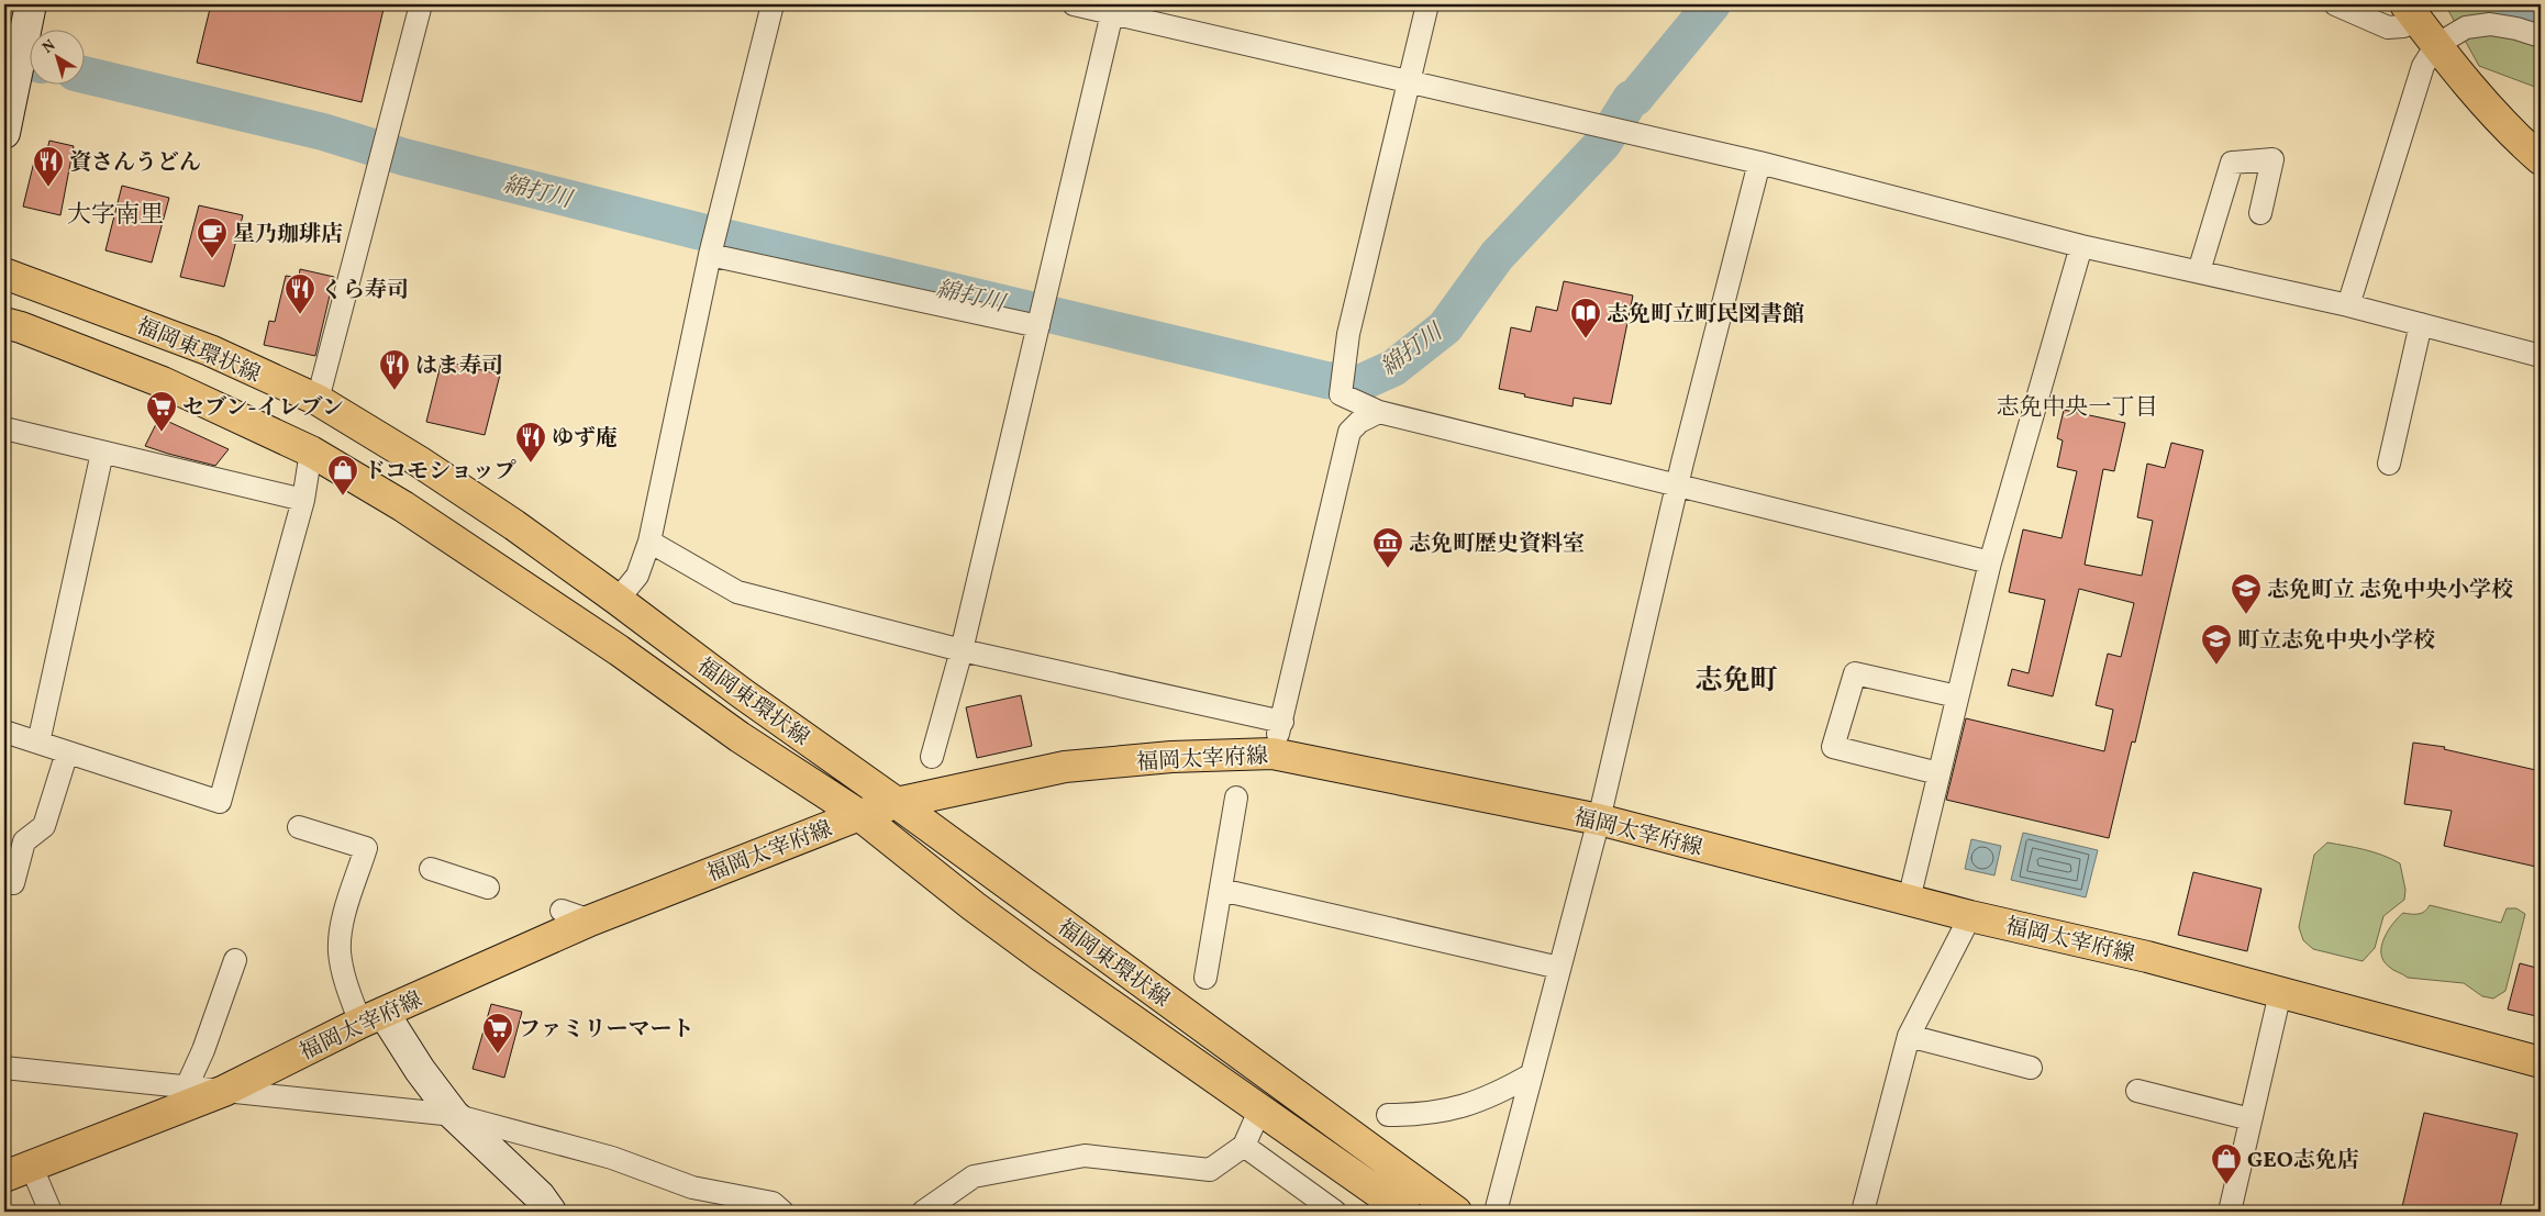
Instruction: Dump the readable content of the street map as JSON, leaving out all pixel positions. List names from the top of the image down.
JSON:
{
  "streets": {
    "main road": ["福岡東環状線", "福岡太宰府線"]
  },
  "crossings": [
    ["福岡東環状線", "福岡太宰府線"]
  ],
  "districts": ["大字南里", "志免中央一丁目", "志免町"],
  "water": ["綿打川"],
  "places": {
    "restaurant": [
      "資さんうどん",
      "くら寿司",
      "はま寿司",
      "ゆず庵"
    ],
    "cafe": ["星乃珈琲店"],
    "library": ["志免町立町民図書館"],
    "supermarket": ["セブン-イレブン", "ファミリーマート"],
    "shop": ["ドコモショップ", "GEO志免店"],
    "museum": ["志免町歴史資料室"],
    "school or university": ["志免町立 志免中央小学校", "町立志免中央小学校"]
  },
  "north": "top left"
}
